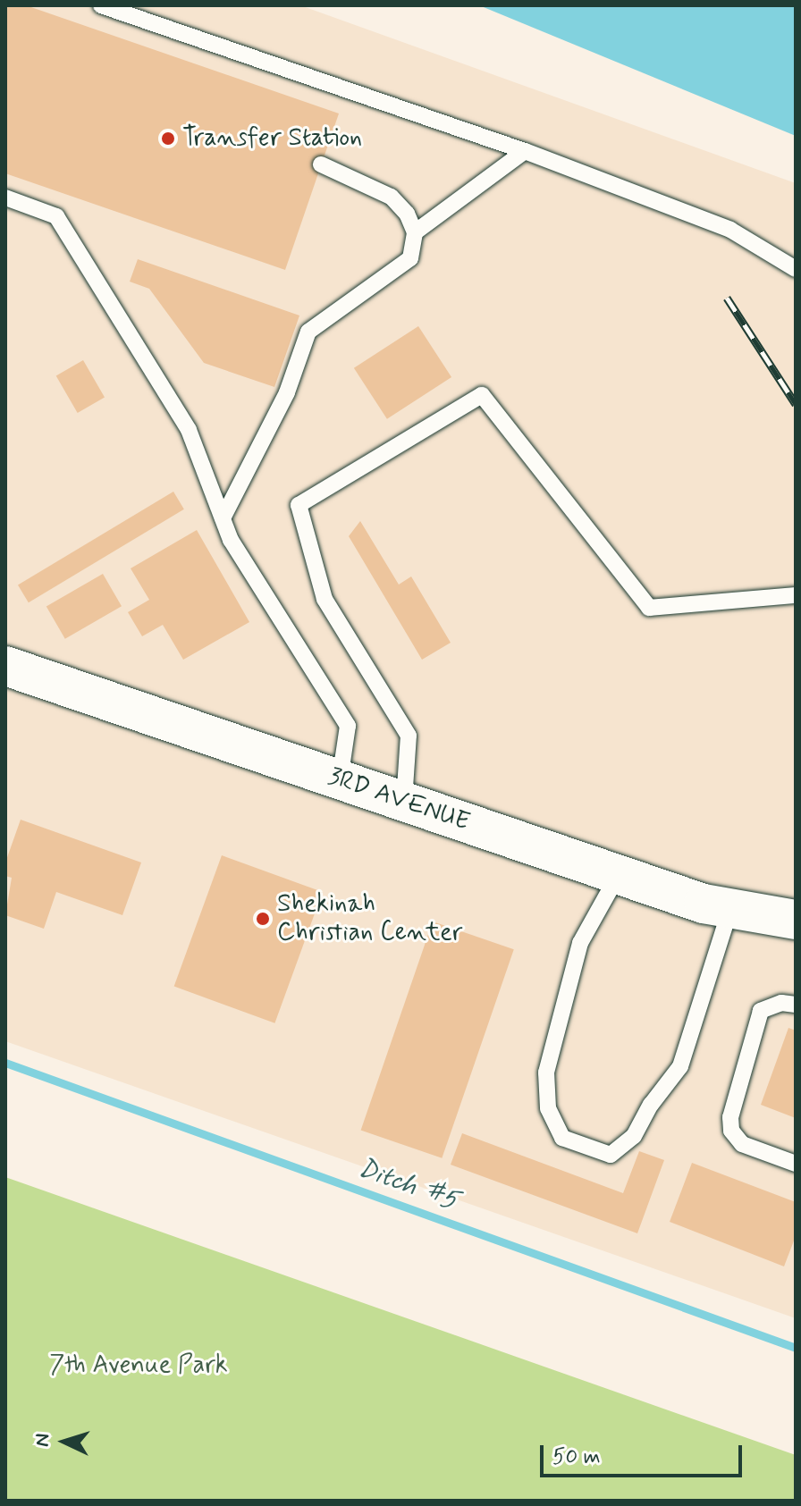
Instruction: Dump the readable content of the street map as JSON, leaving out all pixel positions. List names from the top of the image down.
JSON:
{
  "streets": {
    "main road": ["3RD AVENUE"]
  },
  "water": ["Ditch #5"],
  "parks": ["7th Avenue Park"],
  "places": ["Transfer Station", "Shekinah Christian Center"],
  "scale_bar": "50 m",
  "north": "left"
}
